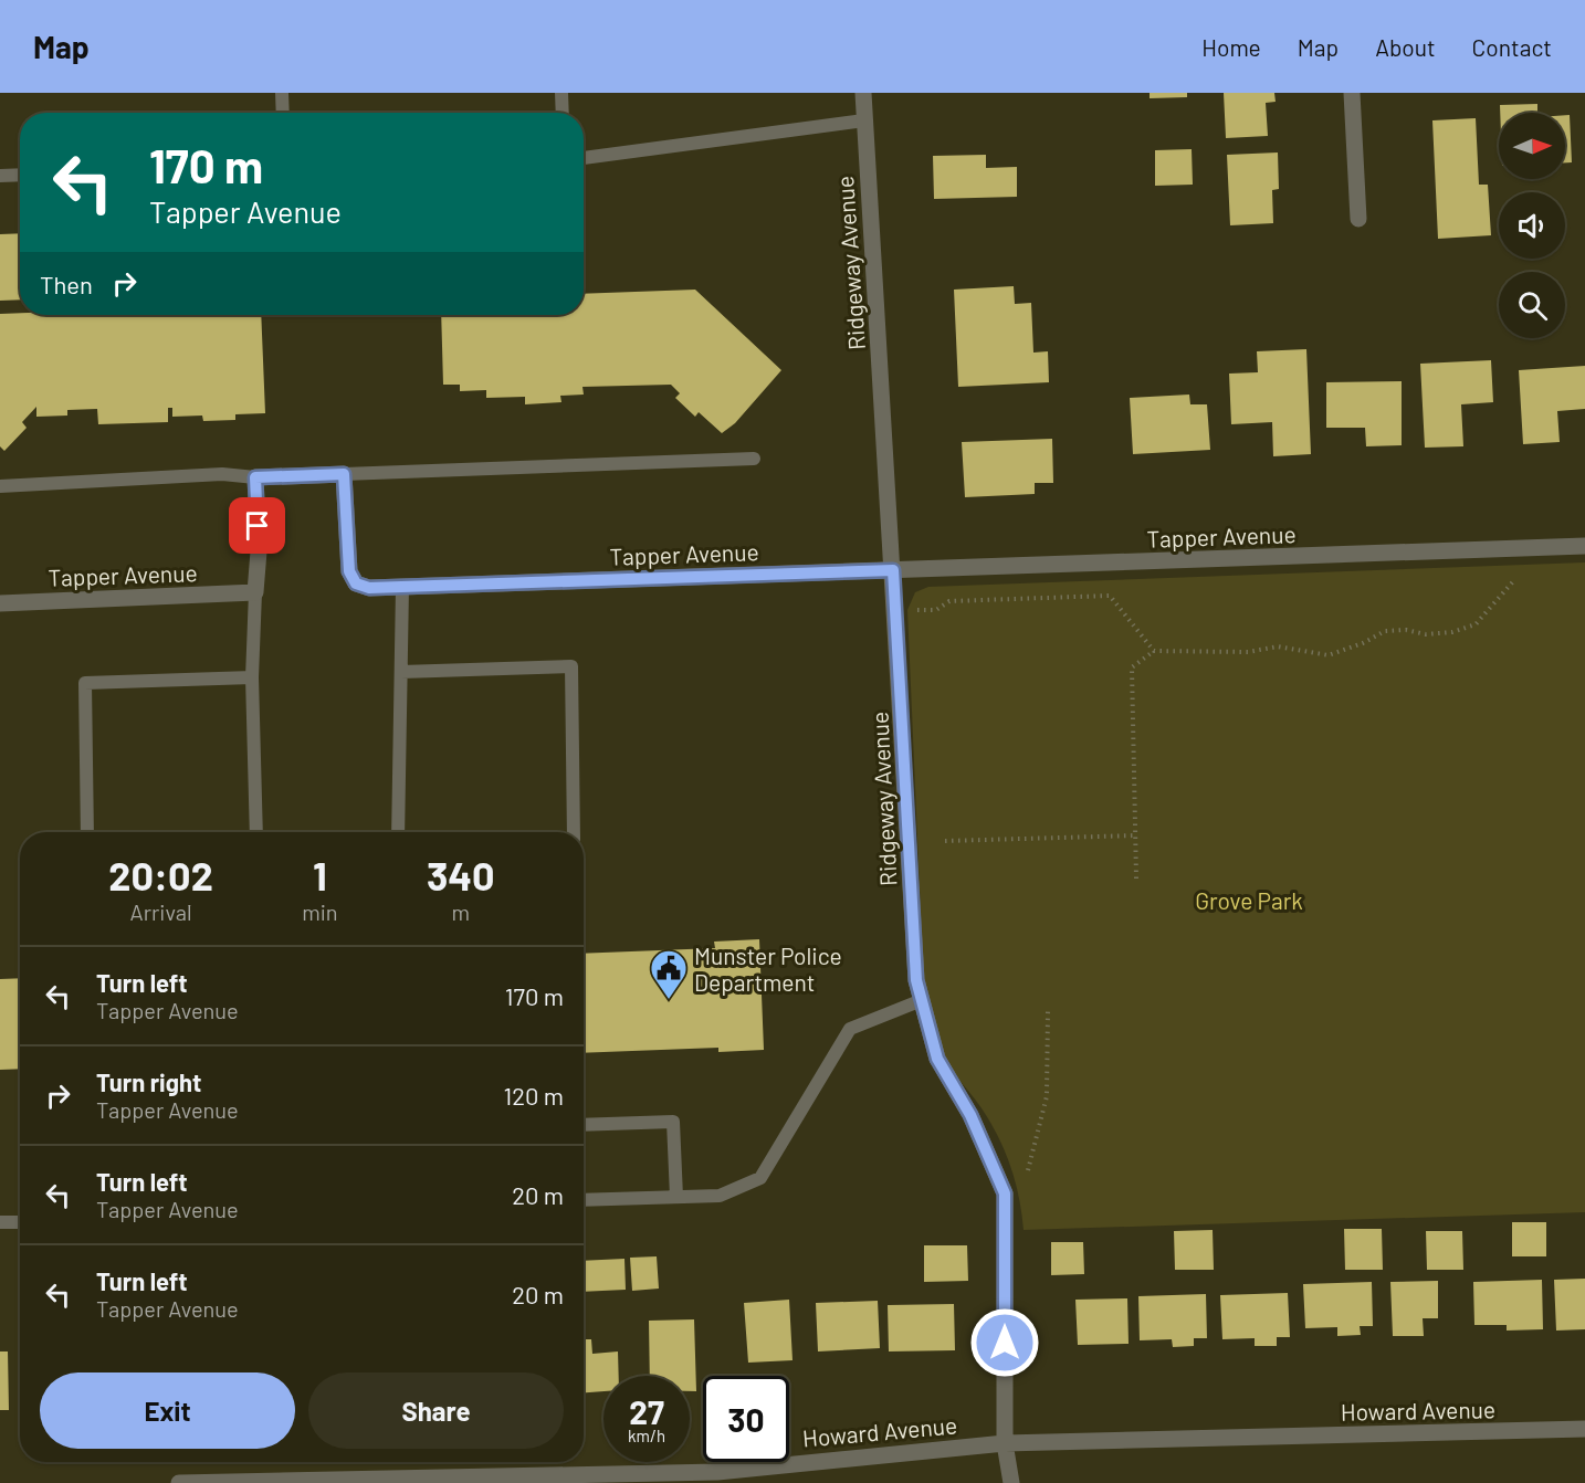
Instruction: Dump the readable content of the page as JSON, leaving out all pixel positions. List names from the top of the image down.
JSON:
{
  "streets": {
    "street": ["Ridgeway Avenue", "Tapper Avenue", "Howard Avenue"]
  },
  "crossings": [
    ["Ridgeway Avenue", "Tapper Avenue"],
    ["Ridgeway Avenue", "Howard Avenue"]
  ],
  "parks": ["Grove Park"],
  "places": {
    "public building": ["Munster Police Department"]
  },
  "north": "right",
  "page": {
    "header": "Map",
    "nav": [
      "Home",
      "Map",
      "About",
      "Contact"
    ],
    "turn": ["170 m", "Tapper Avenue"],
    "then": "Then",
    "eta": [
      "20:02",
      "Arrival",
      "1",
      "min",
      "340",
      "m"
    ],
    "list": [
      {
        "name": "Turn left",
        "note": "Tapper Avenue",
        "value": "170 m"
      },
      {
        "name": "Turn right",
        "note": "Tapper Avenue",
        "value": "120 m"
      },
      {
        "name": "Turn left",
        "note": "Tapper Avenue",
        "value": "20 m"
      },
      {
        "name": "Turn left",
        "note": "Tapper Avenue",
        "value": "20 m"
      }
    ],
    "buttons": ["Exit", "Share"],
    "speed": "27 km/h",
    "limit": "30"
  }
}
